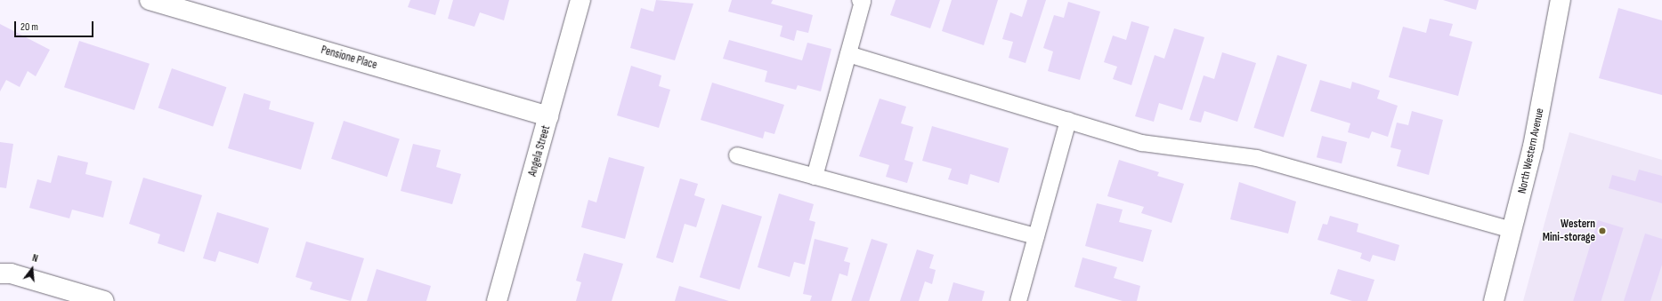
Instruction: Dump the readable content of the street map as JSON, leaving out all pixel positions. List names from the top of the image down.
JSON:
{
  "streets": {
    "street": ["Pensione Place", "Angela Street", "North Western Avenue"]
  },
  "crossings": [
    ["Pensione Place", "Angela Street"]
  ],
  "places": ["Western Mini-storage"],
  "scale_bar": "20 m",
  "north": "top"
}
